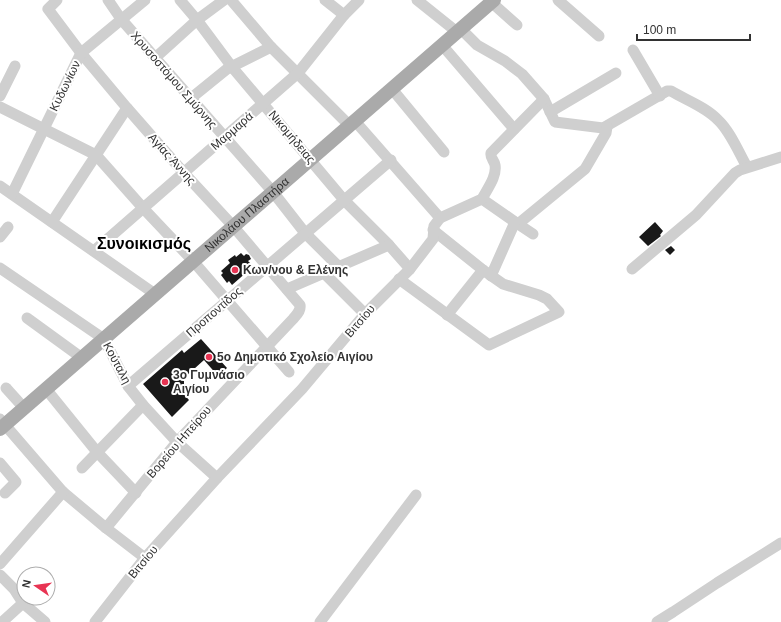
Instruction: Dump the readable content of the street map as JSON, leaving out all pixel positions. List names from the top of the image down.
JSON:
{
  "streets": {
    "main road": ["Νικολάου Πλαστήρα"],
    "street": [
      "Χρυσοστόμου Σμύρνης",
      "Κυδωνίων",
      "Μαρμαρά",
      "Νικομήδειας",
      "Αγίας Άννης",
      "Προποντίδος",
      "Βιτσίου",
      "Κούταλη",
      "Βορείου Ηπείρου"
    ]
  },
  "crossings": [
    ["Χρυσοστόμου Σμύρνης", "Κυδωνίων"],
    ["Χρυσοστόμου Σμύρνης", "Μαρμαρά"],
    ["Χρυσοστόμου Σμύρνης", "Νικολάου Πλαστήρα"],
    ["Χρυσοστόμου Σμύρνης", "Προποντίδος"],
    ["Κυδωνίων", "Αγίας Άννης"],
    ["Μαρμαρά", "Νικομήδειας"],
    ["Μαρμαρά", "Αγίας Άννης"],
    ["Νικομήδειας", "Νικολάου Πλαστήρα"],
    ["Νικομήδειας", "Προποντίδος"],
    ["Νικομήδειας", "Βιτσίου"],
    ["Αγίας Άννης", "Νικολάου Πλαστήρα"],
    ["Αγίας Άννης", "Προποντίδος"],
    ["Αγίας Άννης", "Βορείου Ηπείρου"],
    ["Νικολάου Πλαστήρα", "Κούταλη"],
    ["Προποντίδος", "Κούταλη"],
    ["Βιτσίου", "Κούταλη"],
    ["Κούταλη", "Βορείου Ηπείρου"]
  ],
  "districts": ["Συνοικισμός"],
  "places": ["Κων/νου & Ελένης", "5ο Δημοτικό Σχολείο Αιγίου", "3ο Γυμνάσιο Αιγίου"],
  "scale_bar": "100 m",
  "north": "left"
}
